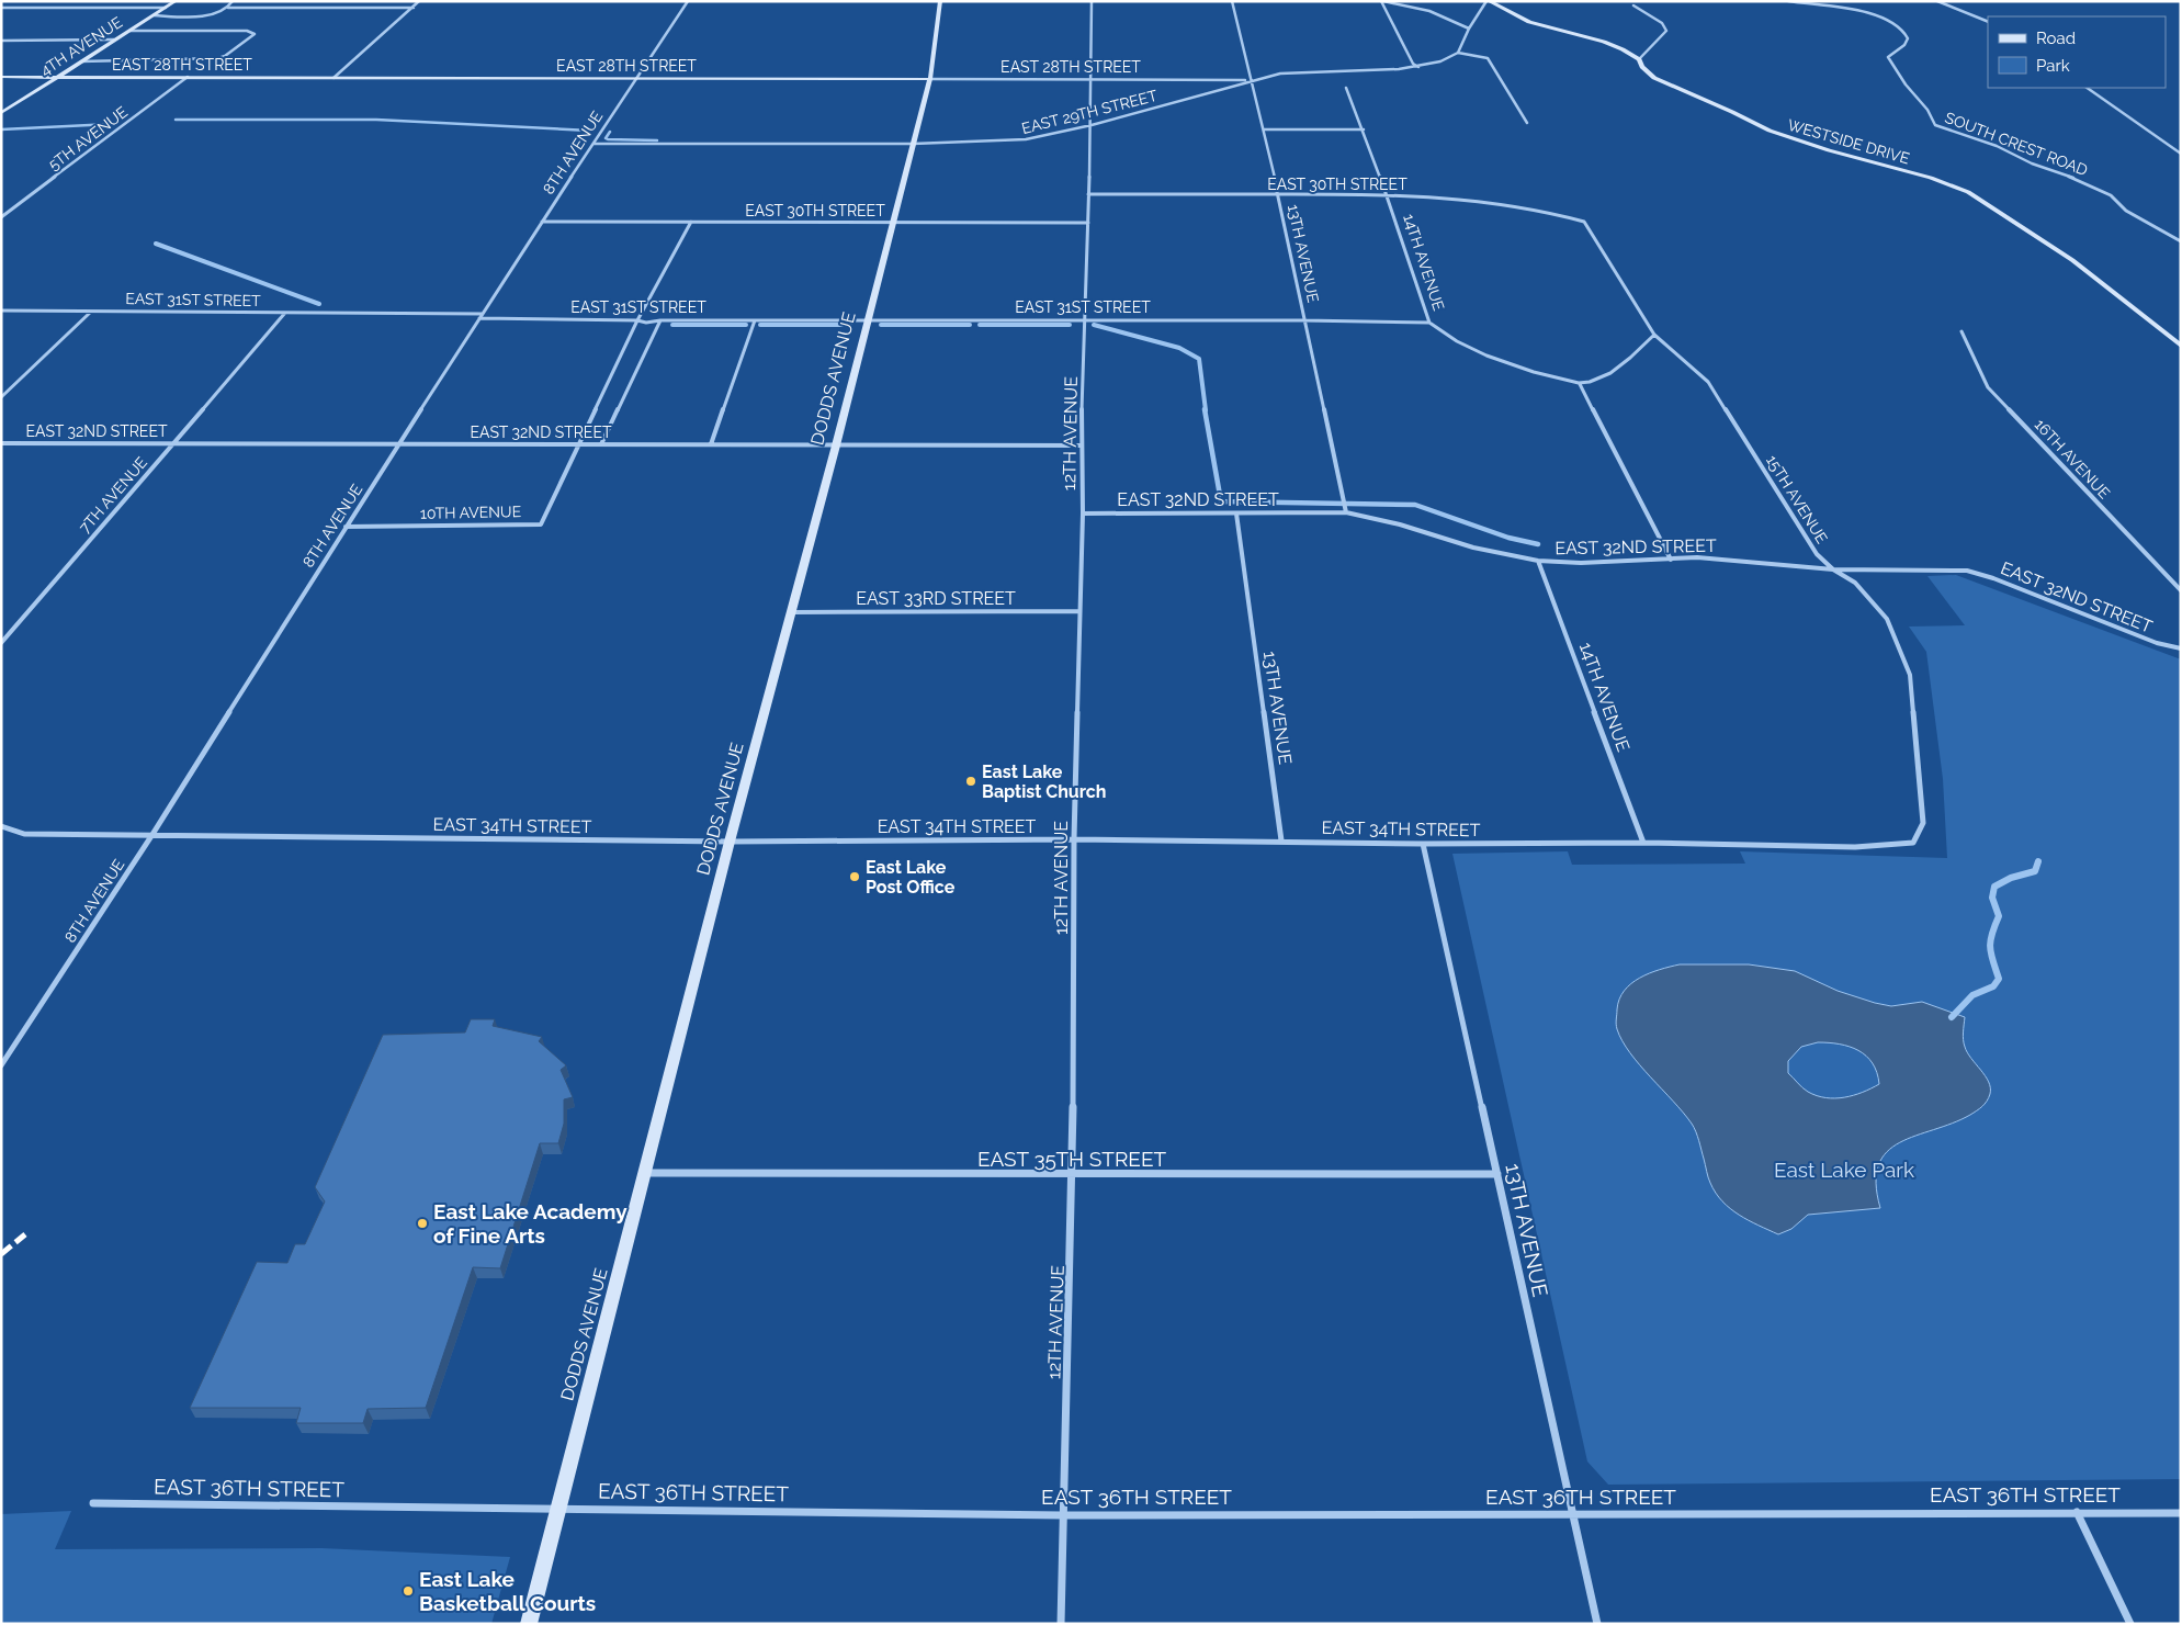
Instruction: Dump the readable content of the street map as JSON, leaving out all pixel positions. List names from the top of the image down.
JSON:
{
  "streets": {
    "street": [
      "4TH AVENUE",
      "EAST 28TH STREET",
      "EAST 29TH STREET",
      "5TH AVENUE",
      "WESTSIDE DRIVE",
      "SOUTH CREST ROAD",
      "8TH AVENUE",
      "EAST 30TH STREET",
      "13TH AVENUE",
      "14TH AVENUE",
      "EAST 31ST STREET",
      "DODDS AVENUE",
      "EAST 32ND STREET",
      "12TH AVENUE",
      "16TH AVENUE",
      "7TH AVENUE",
      "15TH AVENUE",
      "10TH AVENUE",
      "EAST 33RD STREET",
      "EAST 34TH STREET",
      "EAST 35TH STREET",
      "EAST 36TH STREET"
    ]
  },
  "crossings": [
    ["4TH AVENUE", "EAST 28TH STREET"],
    ["EAST 28TH STREET", "EAST 29TH STREET"],
    ["EAST 28TH STREET", "5TH AVENUE"],
    ["EAST 28TH STREET", "8TH AVENUE"],
    ["EAST 28TH STREET", "13TH AVENUE"],
    ["EAST 28TH STREET", "DODDS AVENUE"],
    ["EAST 28TH STREET", "12TH AVENUE"],
    ["EAST 29TH STREET", "8TH AVENUE"],
    ["EAST 29TH STREET", "13TH AVENUE"],
    ["EAST 29TH STREET", "DODDS AVENUE"],
    ["EAST 29TH STREET", "12TH AVENUE"],
    ["8TH AVENUE", "EAST 30TH STREET"],
    ["8TH AVENUE", "EAST 31ST STREET"],
    ["8TH AVENUE", "EAST 32ND STREET"],
    ["8TH AVENUE", "10TH AVENUE"],
    ["8TH AVENUE", "EAST 34TH STREET"],
    ["EAST 30TH STREET", "13TH AVENUE"],
    ["EAST 30TH STREET", "14TH AVENUE"],
    ["EAST 30TH STREET", "DODDS AVENUE"],
    ["EAST 30TH STREET", "12TH AVENUE"],
    ["EAST 30TH STREET", "15TH AVENUE"],
    ["13TH AVENUE", "EAST 31ST STREET"],
    ["13TH AVENUE", "EAST 32ND STREET"],
    ["13TH AVENUE", "EAST 34TH STREET"],
    ["13TH AVENUE", "EAST 35TH STREET"],
    ["13TH AVENUE", "EAST 36TH STREET"],
    ["14TH AVENUE", "EAST 31ST STREET"],
    ["14TH AVENUE", "EAST 32ND STREET"],
    ["14TH AVENUE", "EAST 34TH STREET"],
    ["EAST 31ST STREET", "DODDS AVENUE"],
    ["EAST 31ST STREET", "12TH AVENUE"],
    ["EAST 31ST STREET", "7TH AVENUE"],
    ["DODDS AVENUE", "EAST 32ND STREET"],
    ["DODDS AVENUE", "EAST 33RD STREET"],
    ["DODDS AVENUE", "EAST 34TH STREET"],
    ["DODDS AVENUE", "EAST 35TH STREET"],
    ["DODDS AVENUE", "EAST 36TH STREET"],
    ["EAST 32ND STREET", "12TH AVENUE"],
    ["EAST 32ND STREET", "7TH AVENUE"],
    ["EAST 32ND STREET", "15TH AVENUE"],
    ["EAST 32ND STREET", "10TH AVENUE"],
    ["12TH AVENUE", "EAST 33RD STREET"],
    ["12TH AVENUE", "EAST 34TH STREET"],
    ["12TH AVENUE", "EAST 35TH STREET"],
    ["12TH AVENUE", "EAST 36TH STREET"],
    ["15TH AVENUE", "EAST 34TH STREET"]
  ],
  "parks": ["East Lake Park"],
  "places": [
    "East Lake Baptist Church",
    "East Lake Post Office",
    "East Lake Academy of Fine Arts",
    "East Lake Basketball Courts"
  ],
  "legend": ["Road", "Park"]
}
